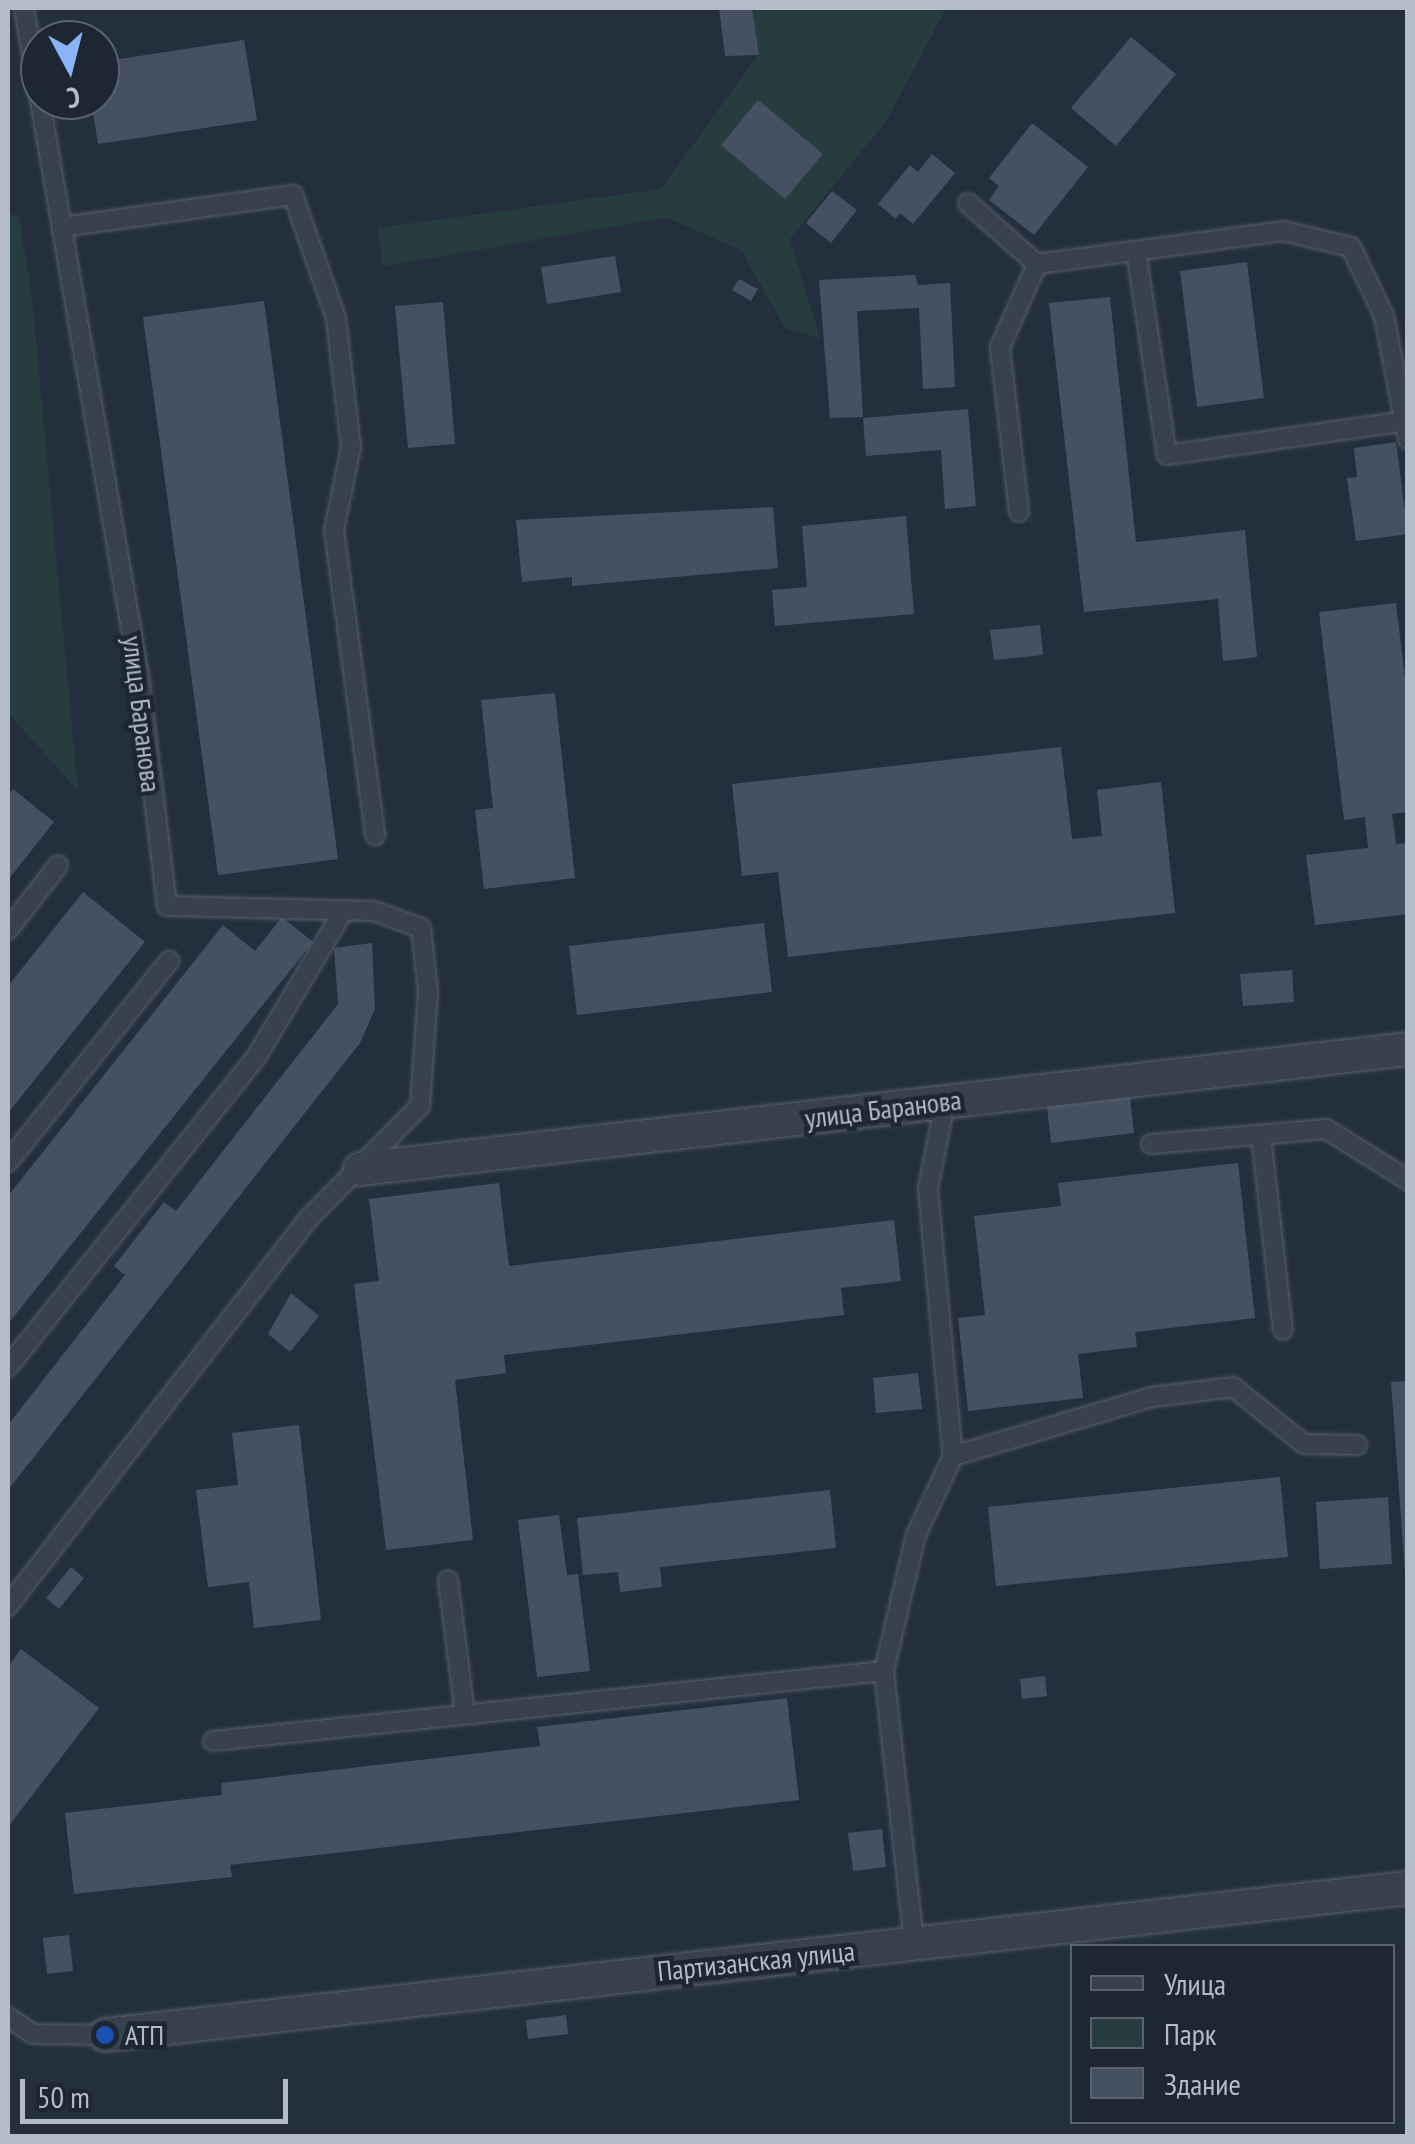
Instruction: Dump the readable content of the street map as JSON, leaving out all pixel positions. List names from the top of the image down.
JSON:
{
  "streets": {
    "street": ["улица Баранова", "Партизанская улица"]
  },
  "places": ["АТП"],
  "legend": ["Улица", "Парк", "Здание"],
  "scale_bar": "50 m",
  "north": "bottom"
}
